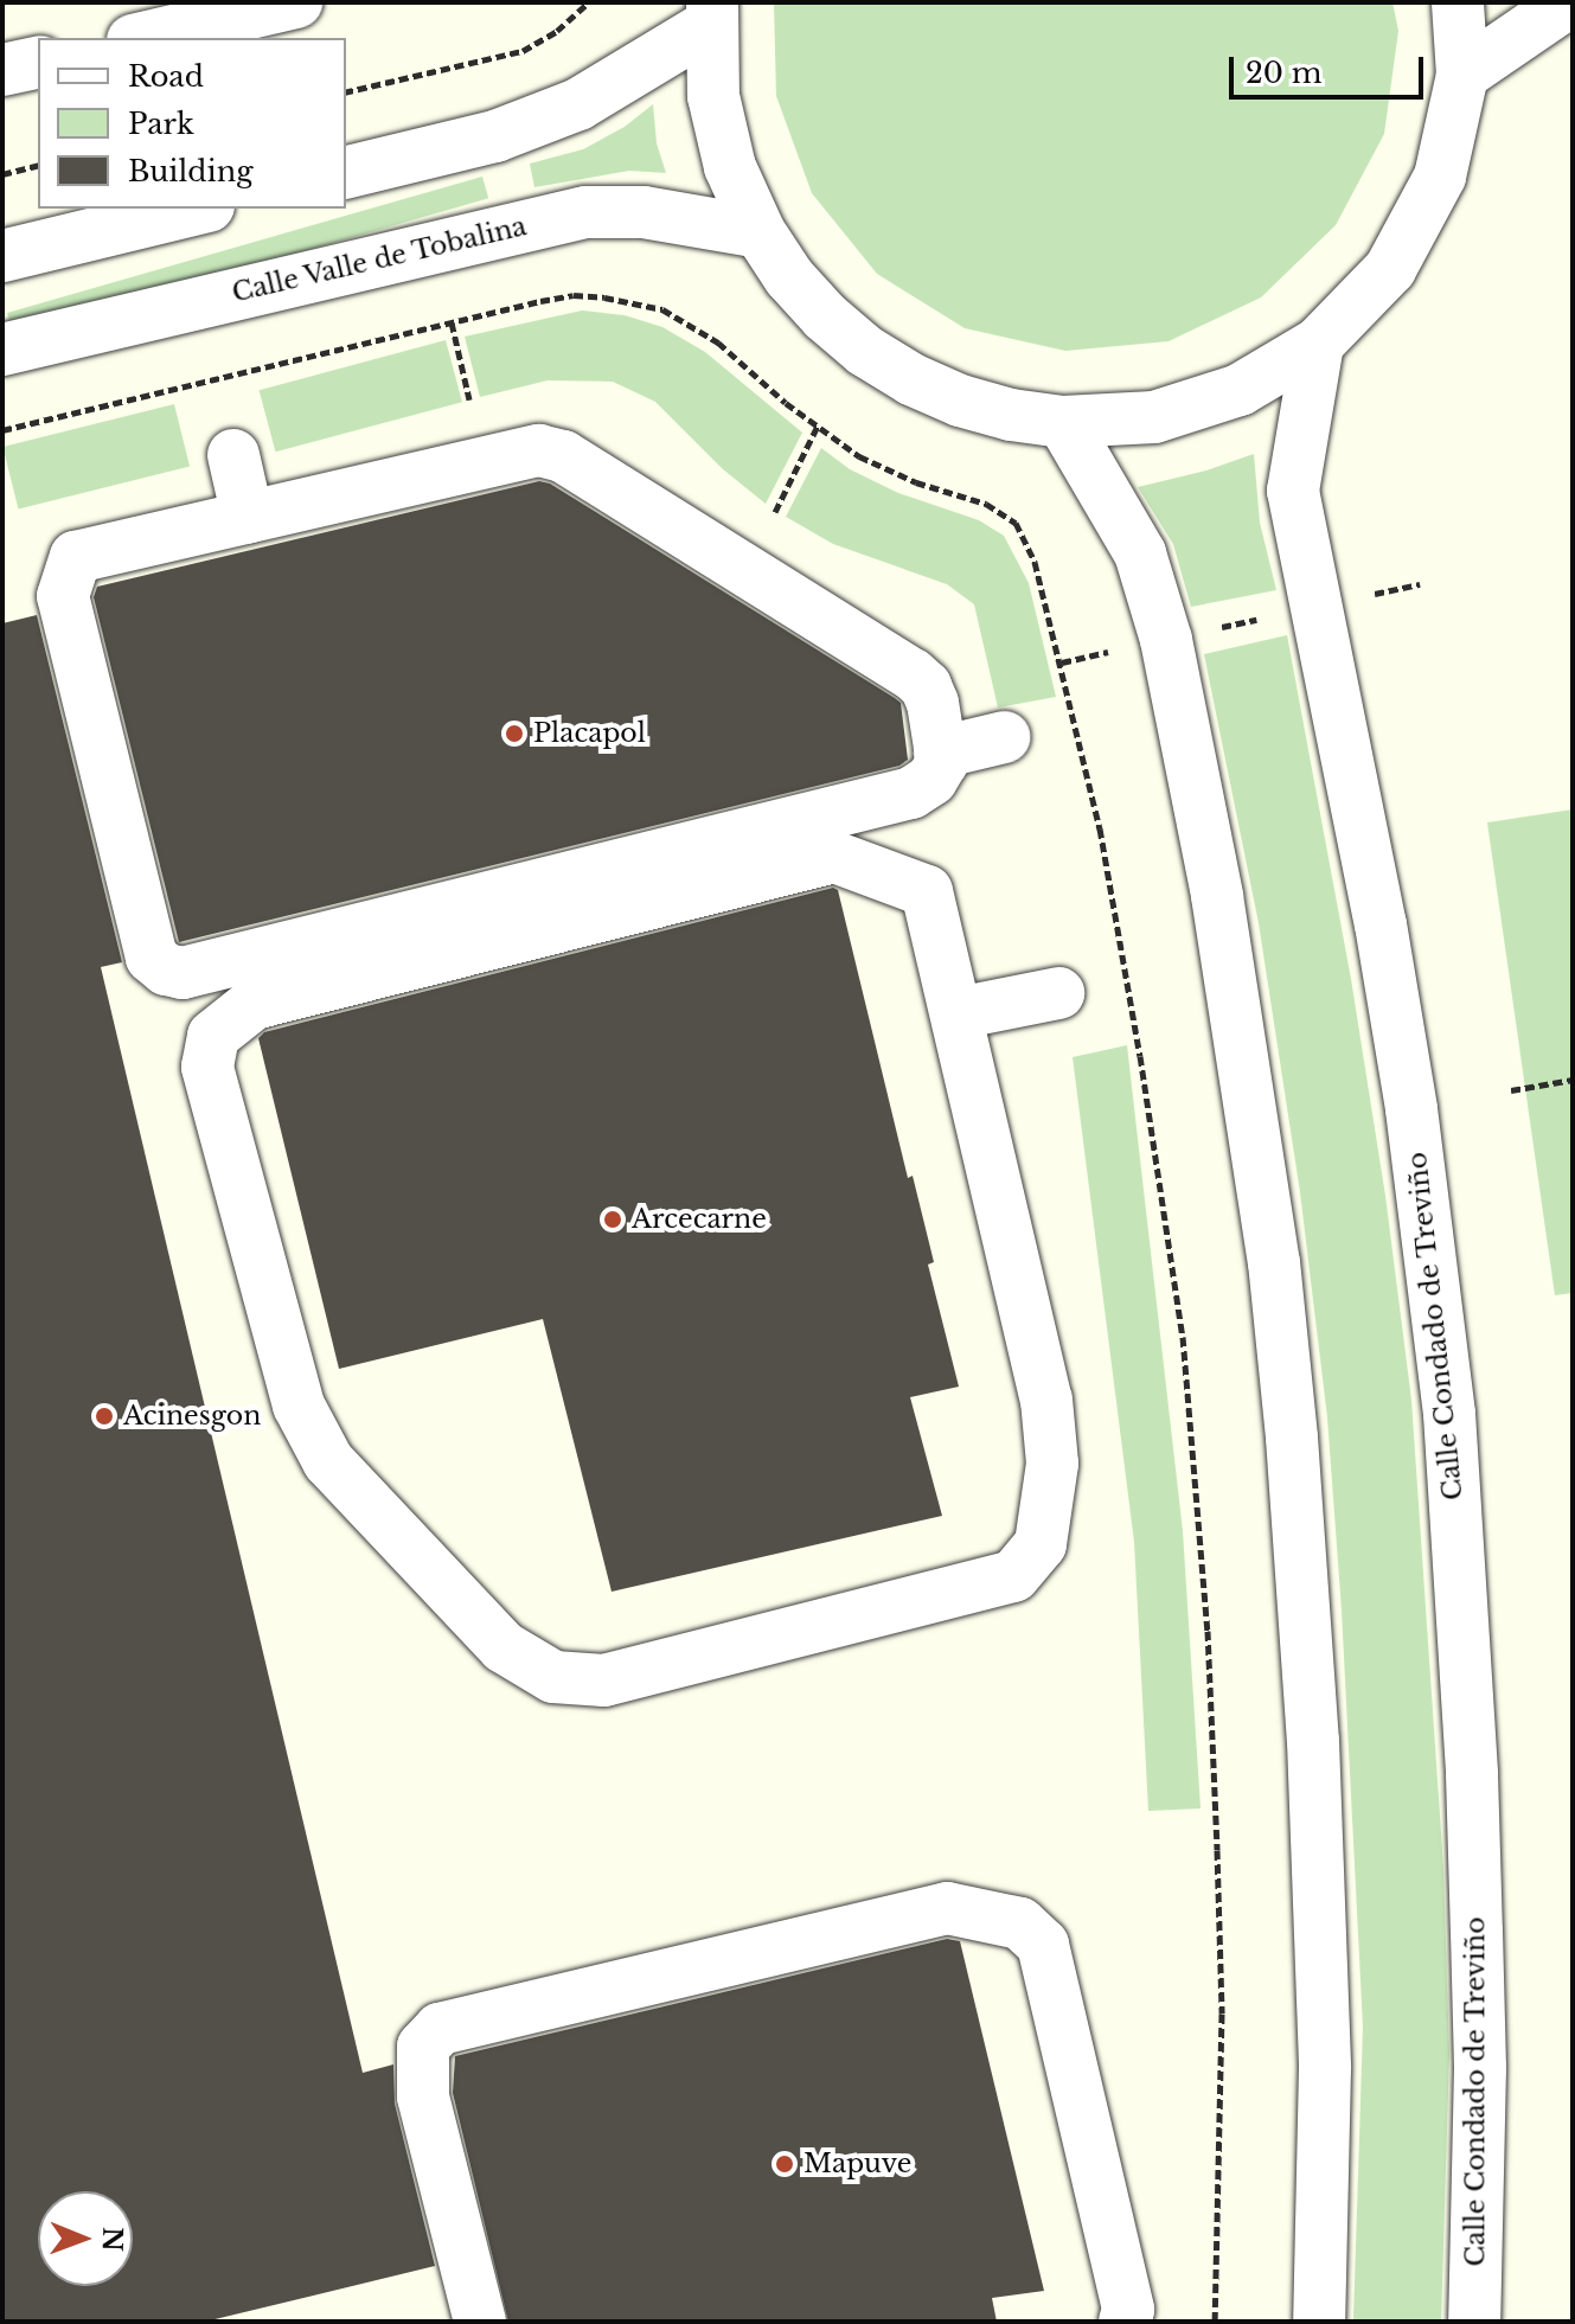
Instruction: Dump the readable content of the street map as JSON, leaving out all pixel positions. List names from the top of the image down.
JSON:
{
  "streets": {
    "street": ["Calle Valle de Tobalina", "Calle Condado de Treviño"]
  },
  "places": [
    "Placapol",
    "Arcecarne",
    "Acinesgon",
    "Mapuve"
  ],
  "legend": ["Road", "Park", "Building"],
  "scale_bar": "20 m",
  "north": "right"
}
